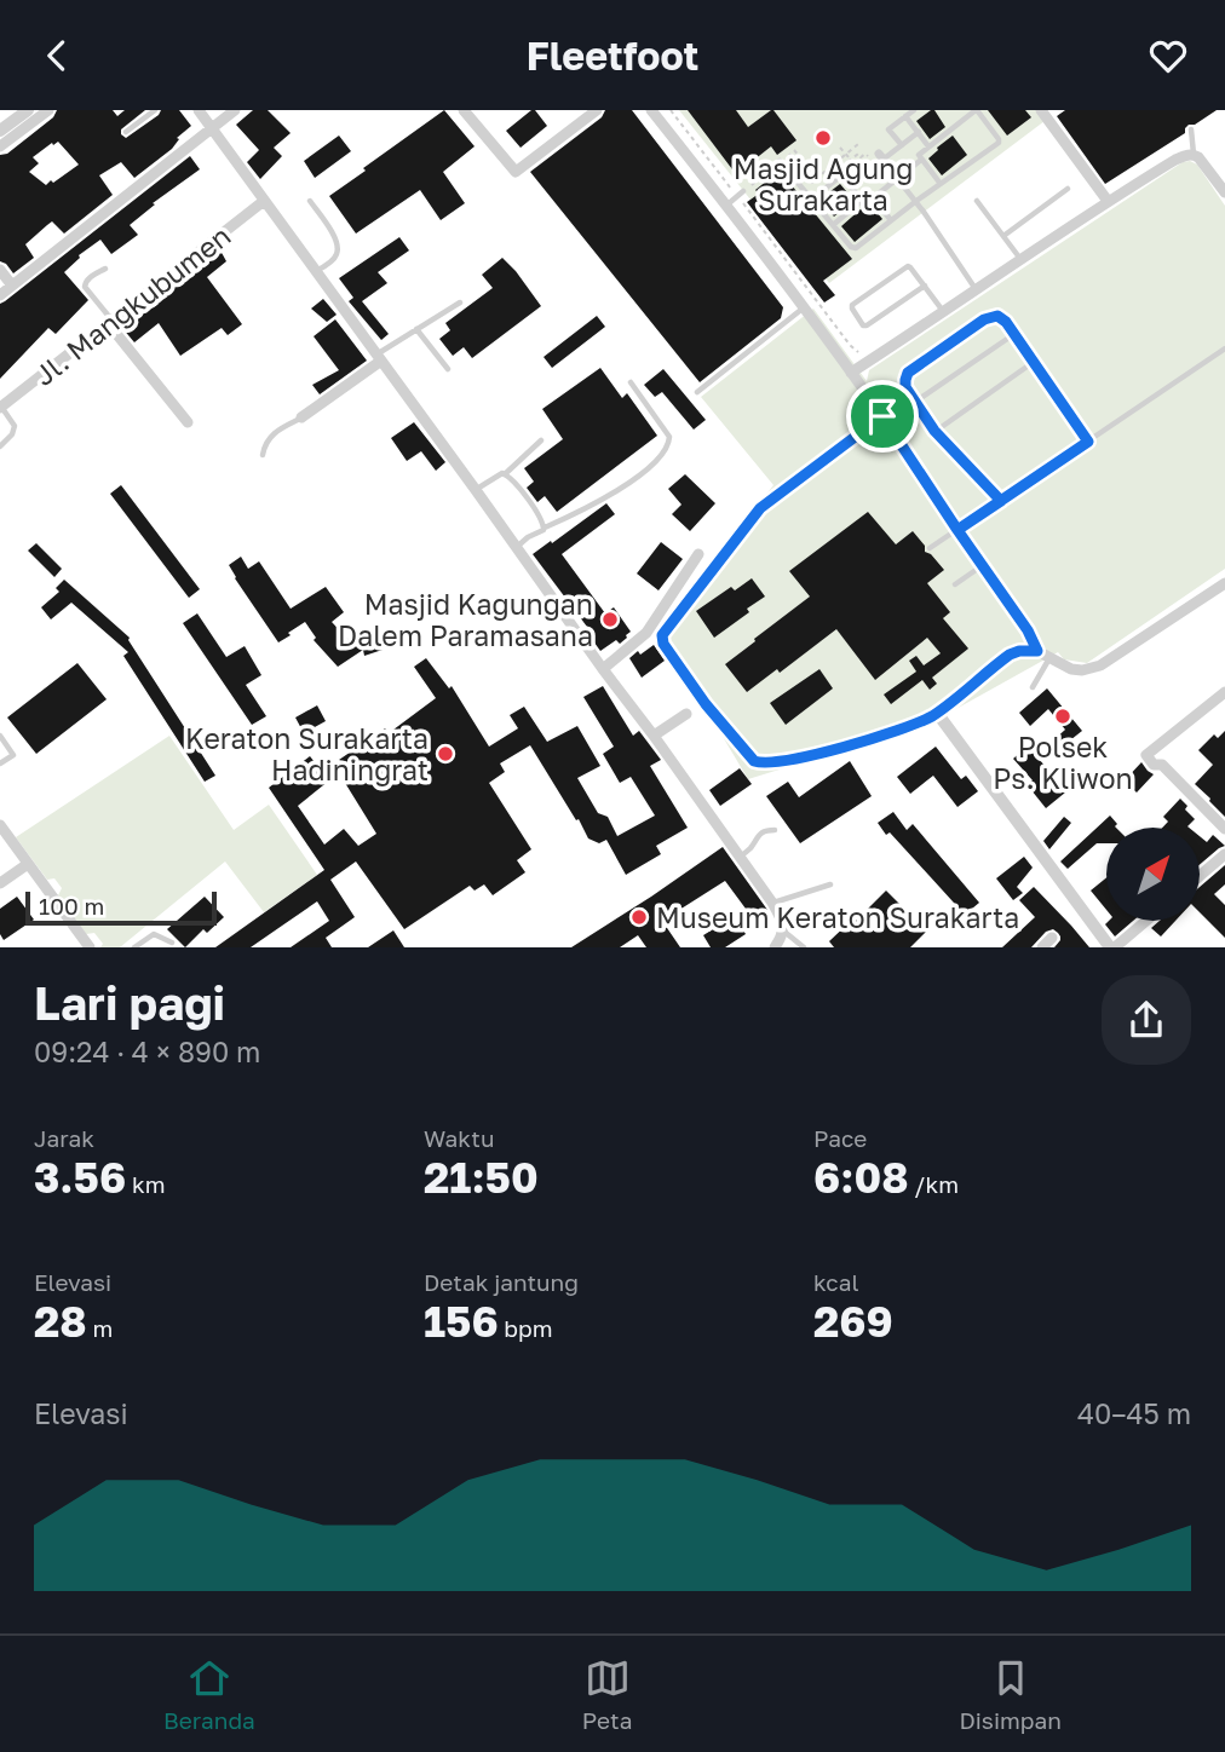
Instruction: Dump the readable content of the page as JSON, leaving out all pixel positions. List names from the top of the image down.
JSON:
{
  "streets": {
    "street": ["Jl. Mangkubumen"]
  },
  "places": [
    "Masjid Agung Surakarta",
    "Masjid Kagungan Dalem Paramasana",
    "Polsek Ps. Kliwon",
    "Keraton Surakarta Hadiningrat",
    "Museum Keraton Surakarta"
  ],
  "scale_bar": "100 m",
  "north": "top right",
  "page": {
    "header": "Fleetfoot",
    "scale": "100 m",
    "heading": ["Lari pagi", "09:24 · 4 × 890 m"],
    "stats": [
      ["Jarak", "3.56 km"],
      ["Waktu", "21:50"],
      ["Pace", "6:08 /km"],
      ["Elevasi", "28 m"],
      ["Detak jantung", "156 bpm"],
      ["kcal", "269"]
    ],
    "chart": ["Elevasi", "40–45 m"],
    "tabs": ["Beranda", "Peta", "Disimpan"]
  }
}
